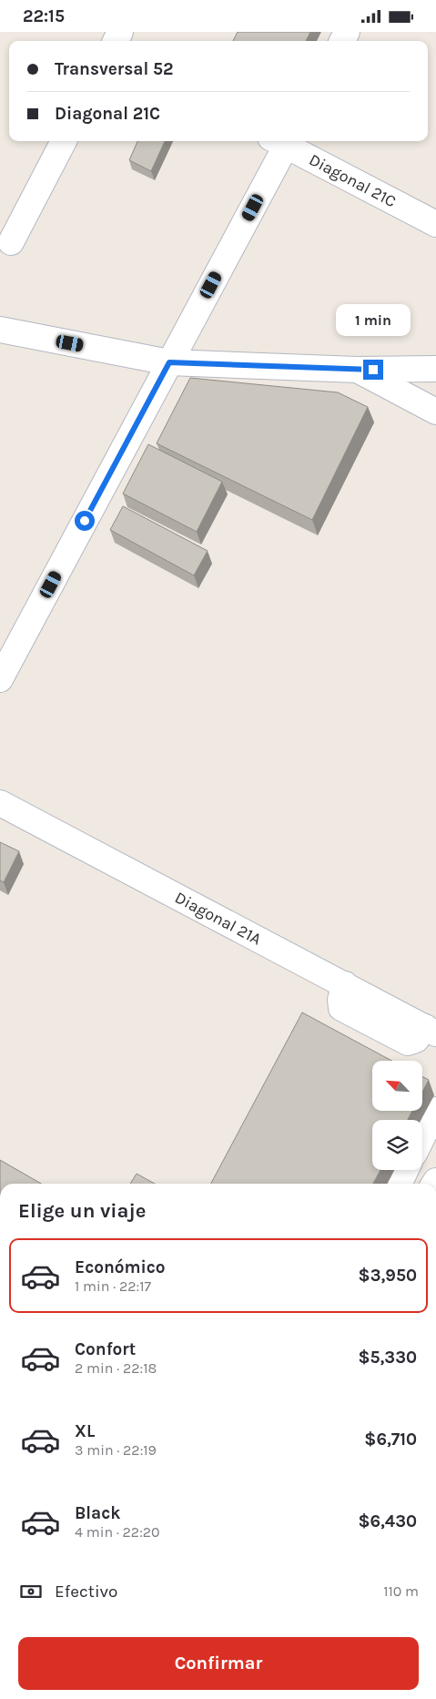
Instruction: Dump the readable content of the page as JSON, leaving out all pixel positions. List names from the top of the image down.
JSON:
{
  "streets": {
    "street": ["Diagonal 21C", "Diagonal 21A"]
  },
  "north": "top left",
  "page": {
    "status": "22:15",
    "banner": ["Transversal 52", "Diagonal 21C"],
    "bubble": "1 min",
    "heading": "Elige un viaje",
    "list": [
      {
        "name": "Económico",
        "note": "1 min · 22:17",
        "value": "$3,950"
      },
      {
        "name": "Confort",
        "note": "2 min · 22:18",
        "value": "$5,330"
      },
      {
        "name": "XL",
        "note": "3 min · 22:19",
        "value": "$6,710"
      },
      {
        "name": "Black",
        "note": "4 min · 22:20",
        "value": "$6,430"
      }
    ],
    "pay": ["Efectivo", "110 m"],
    "buttons": "Confirmar"
  }
}
